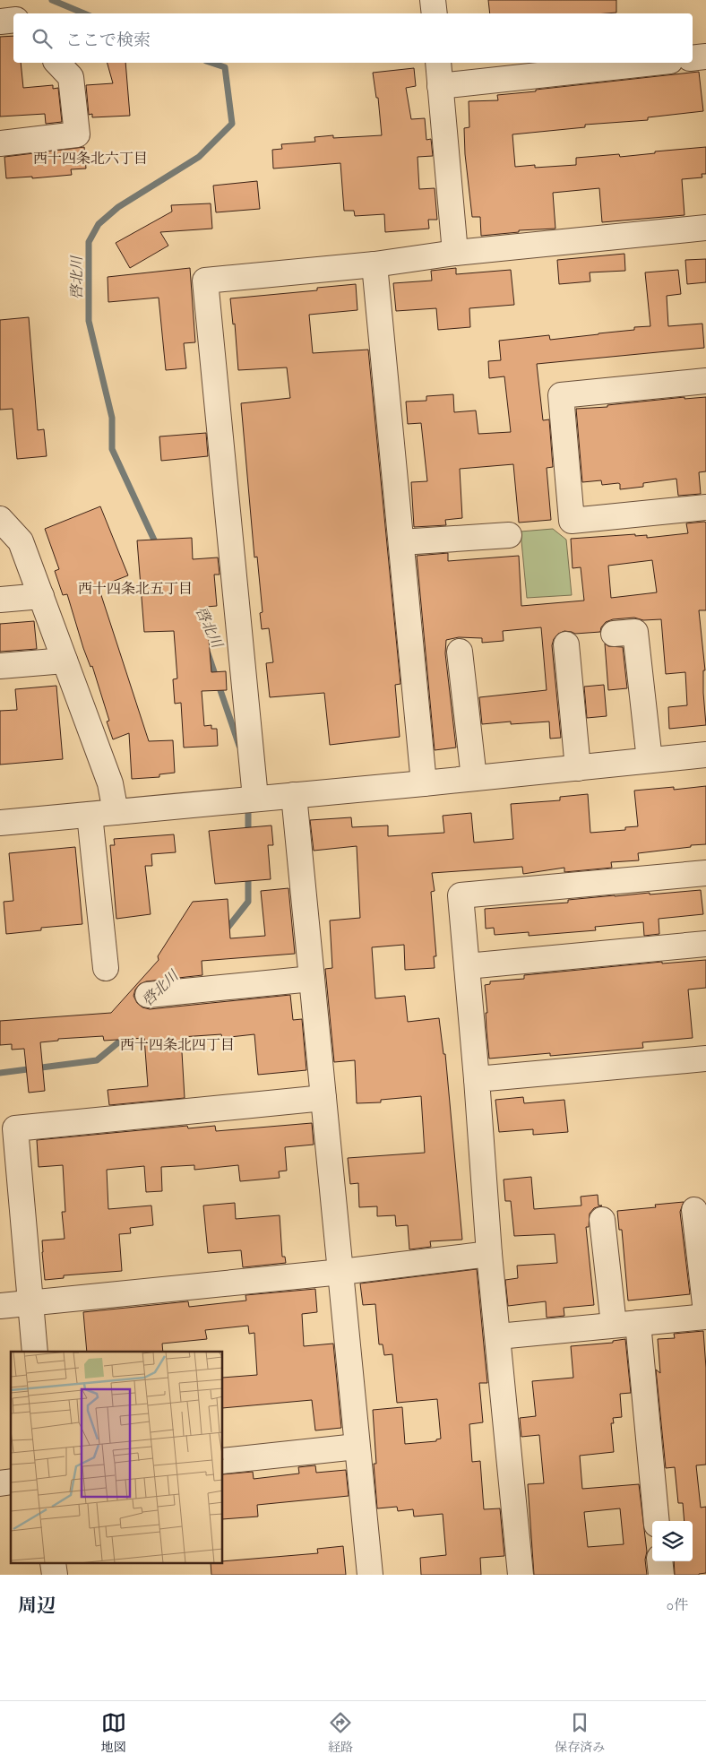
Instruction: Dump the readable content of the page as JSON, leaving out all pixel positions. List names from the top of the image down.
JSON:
{
  "districts": ["西十四条北六丁目", "西十四条北五丁目", "西十四条北四丁目"],
  "water": ["啓北川"],
  "page": {
    "search": "ここで検索",
    "heading": ["周辺", "0件"],
    "nav": ["地図", "経路", "保存済み"]
  }
}
